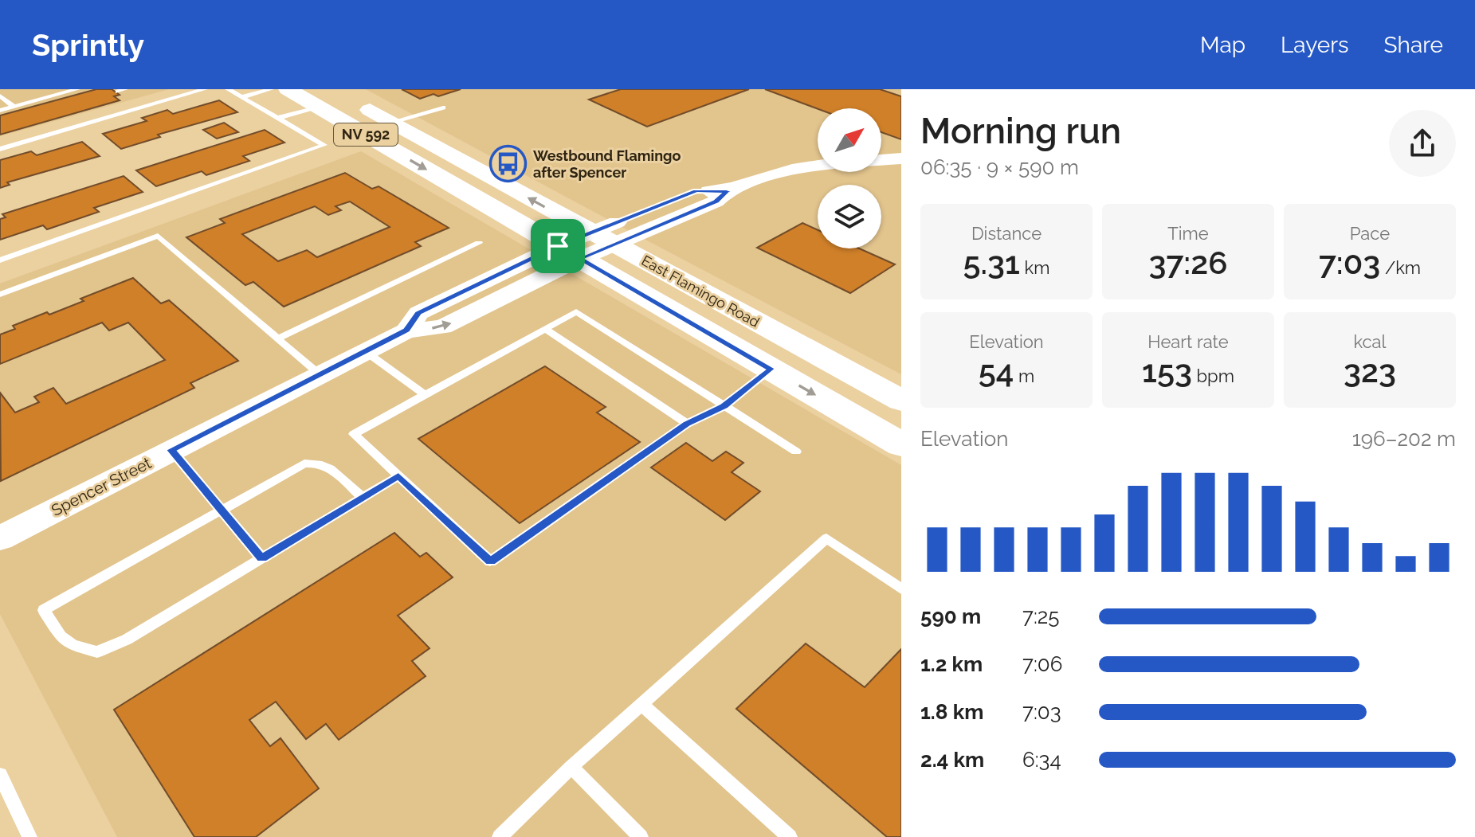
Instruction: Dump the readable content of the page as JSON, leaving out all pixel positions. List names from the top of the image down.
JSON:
{
  "streets": {
    "main road": ["NV 592", "East Flamingo Road"],
    "street": ["Spencer Street"]
  },
  "crossings": [
    ["East Flamingo Road", "Spencer Street"]
  ],
  "places": {
    "bus stop": ["Westbound Flamingo after Spencer"]
  },
  "north": "top right",
  "page": {
    "header": "Sprintly",
    "nav": ["Map", "Layers", "Share"],
    "heading": ["Morning run", "06:35 · 9 × 590 m"],
    "stats": [
      ["Distance", "5.31 km"],
      ["Time", "37:26"],
      ["Pace", "7:03 /km"],
      ["Elevation", "54 m"],
      ["Heart rate", "153 bpm"],
      ["kcal", "323"]
    ],
    "chart": ["Elevation", "196–202 m"],
    "list": [
      {
        "name": "590 m",
        "note": "7:25"
      },
      {
        "name": "1.2 km",
        "note": "7:06"
      },
      {
        "name": "1.8 km",
        "note": "7:03"
      },
      {
        "name": "2.4 km",
        "note": "6:34"
      }
    ]
  }
}
